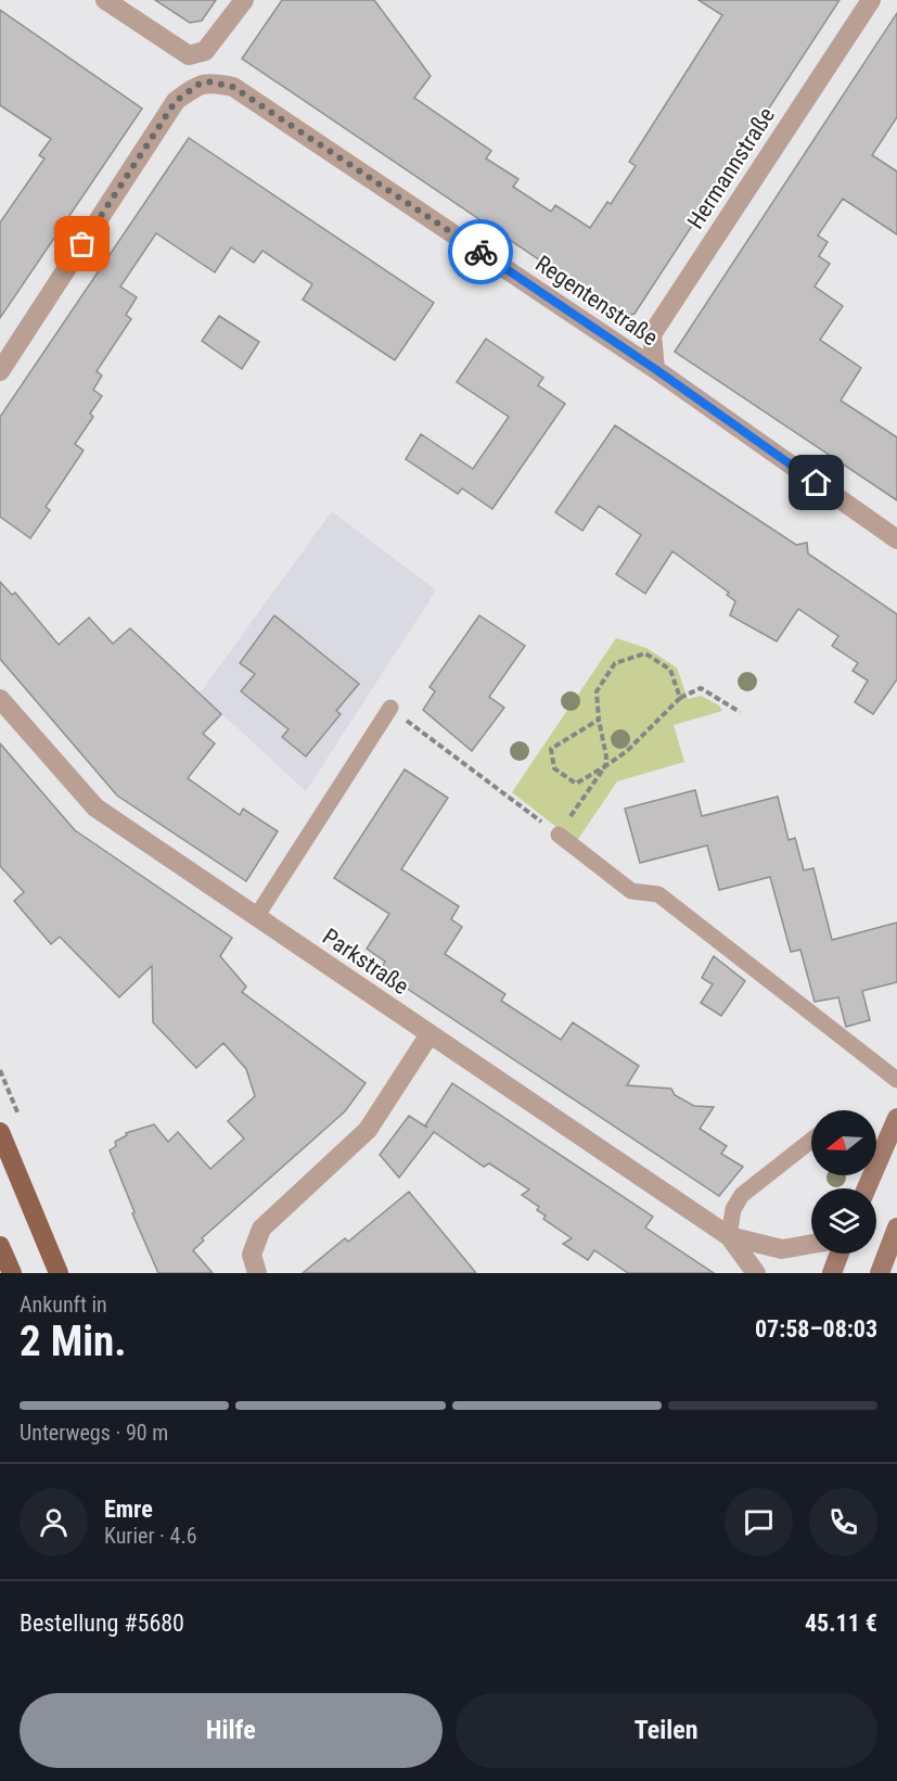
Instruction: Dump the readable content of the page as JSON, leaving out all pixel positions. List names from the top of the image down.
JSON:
{
  "streets": {
    "street": ["Hermannstraße", "Regentenstraße", "Parkstraße"]
  },
  "crossings": [
    ["Hermannstraße", "Regentenstraße"]
  ],
  "north": "left",
  "page": {
    "heading": ["2 Min.", "Ankunft in", "07:58–08:03"],
    "panel": [
      "Emre",
      "Kurier · 4.6",
      "Bestellung #5680",
      "45.11 €"
    ],
    "bar": "Unterwegs · 90 m",
    "buttons": ["Hilfe", "Teilen"]
  }
}
